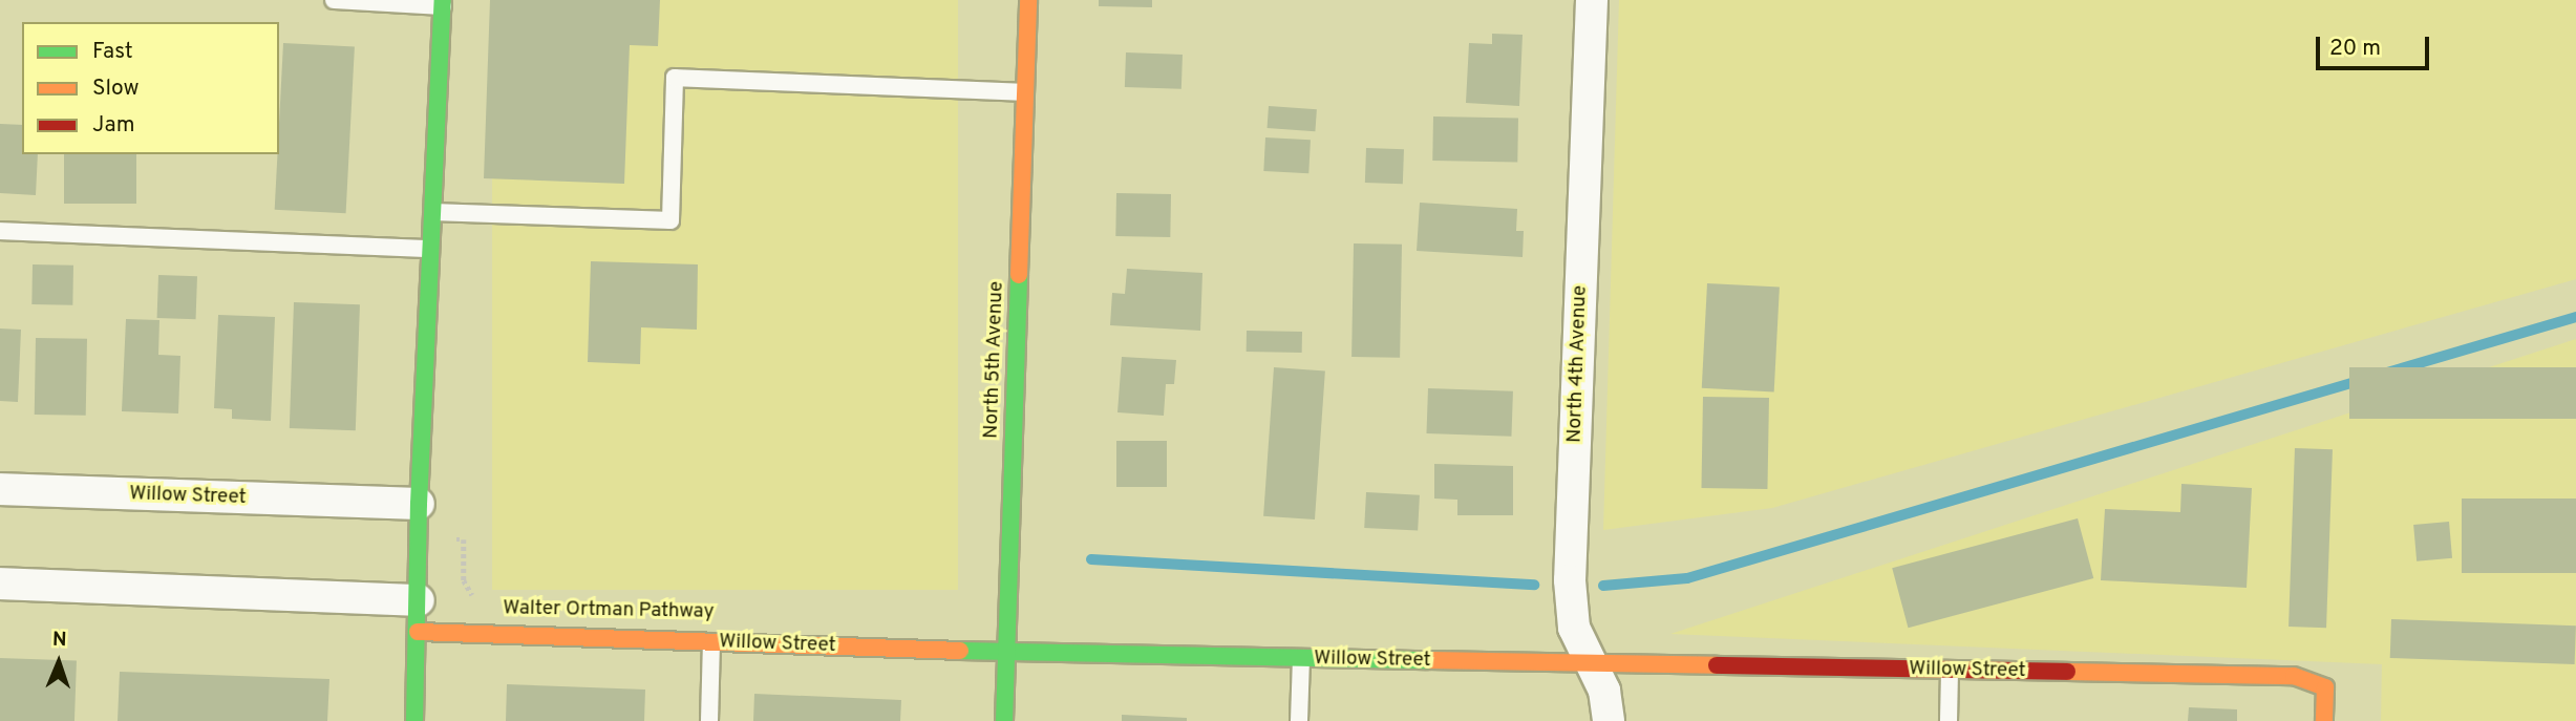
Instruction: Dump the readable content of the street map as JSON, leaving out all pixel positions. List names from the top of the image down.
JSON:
{
  "streets": {
    "street": ["North 5th Avenue", "North 4th Avenue", "Willow Street"],
    "path": ["Walter Ortman Pathway"]
  },
  "crossings": [
    ["North 5th Avenue", "Willow Street"],
    ["North 4th Avenue", "Willow Street"]
  ],
  "legend": ["Fast", "Slow", "Jam"],
  "scale_bar": "20 m",
  "north": "top"
}
